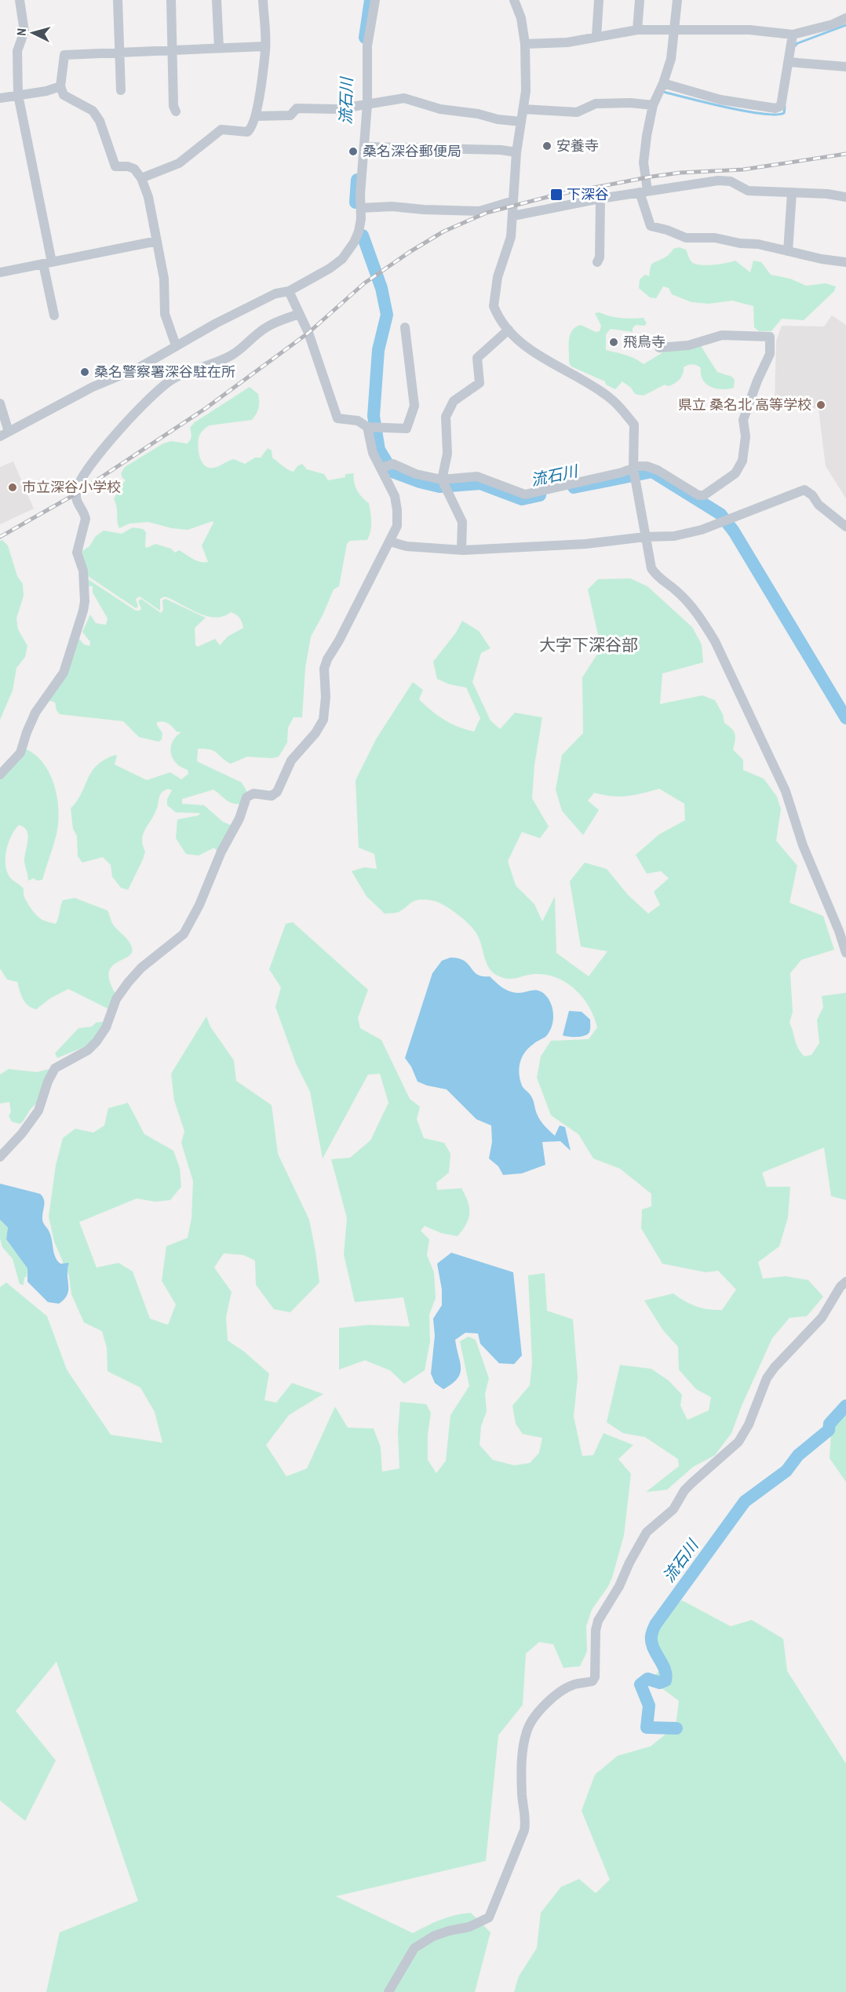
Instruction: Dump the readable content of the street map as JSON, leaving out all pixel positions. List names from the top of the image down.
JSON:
{
  "districts": ["大字下深谷部"],
  "water": ["流石川"],
  "places": {
    "other": [
      "安養寺",
      "桑名深谷郵便局",
      "飛鳥寺",
      "桑名警察署深谷駐在所",
      "県立 桑名北 高等学校",
      "市立深谷小学校"
    ],
    "transit": ["下深谷"]
  },
  "north": "left"
}
